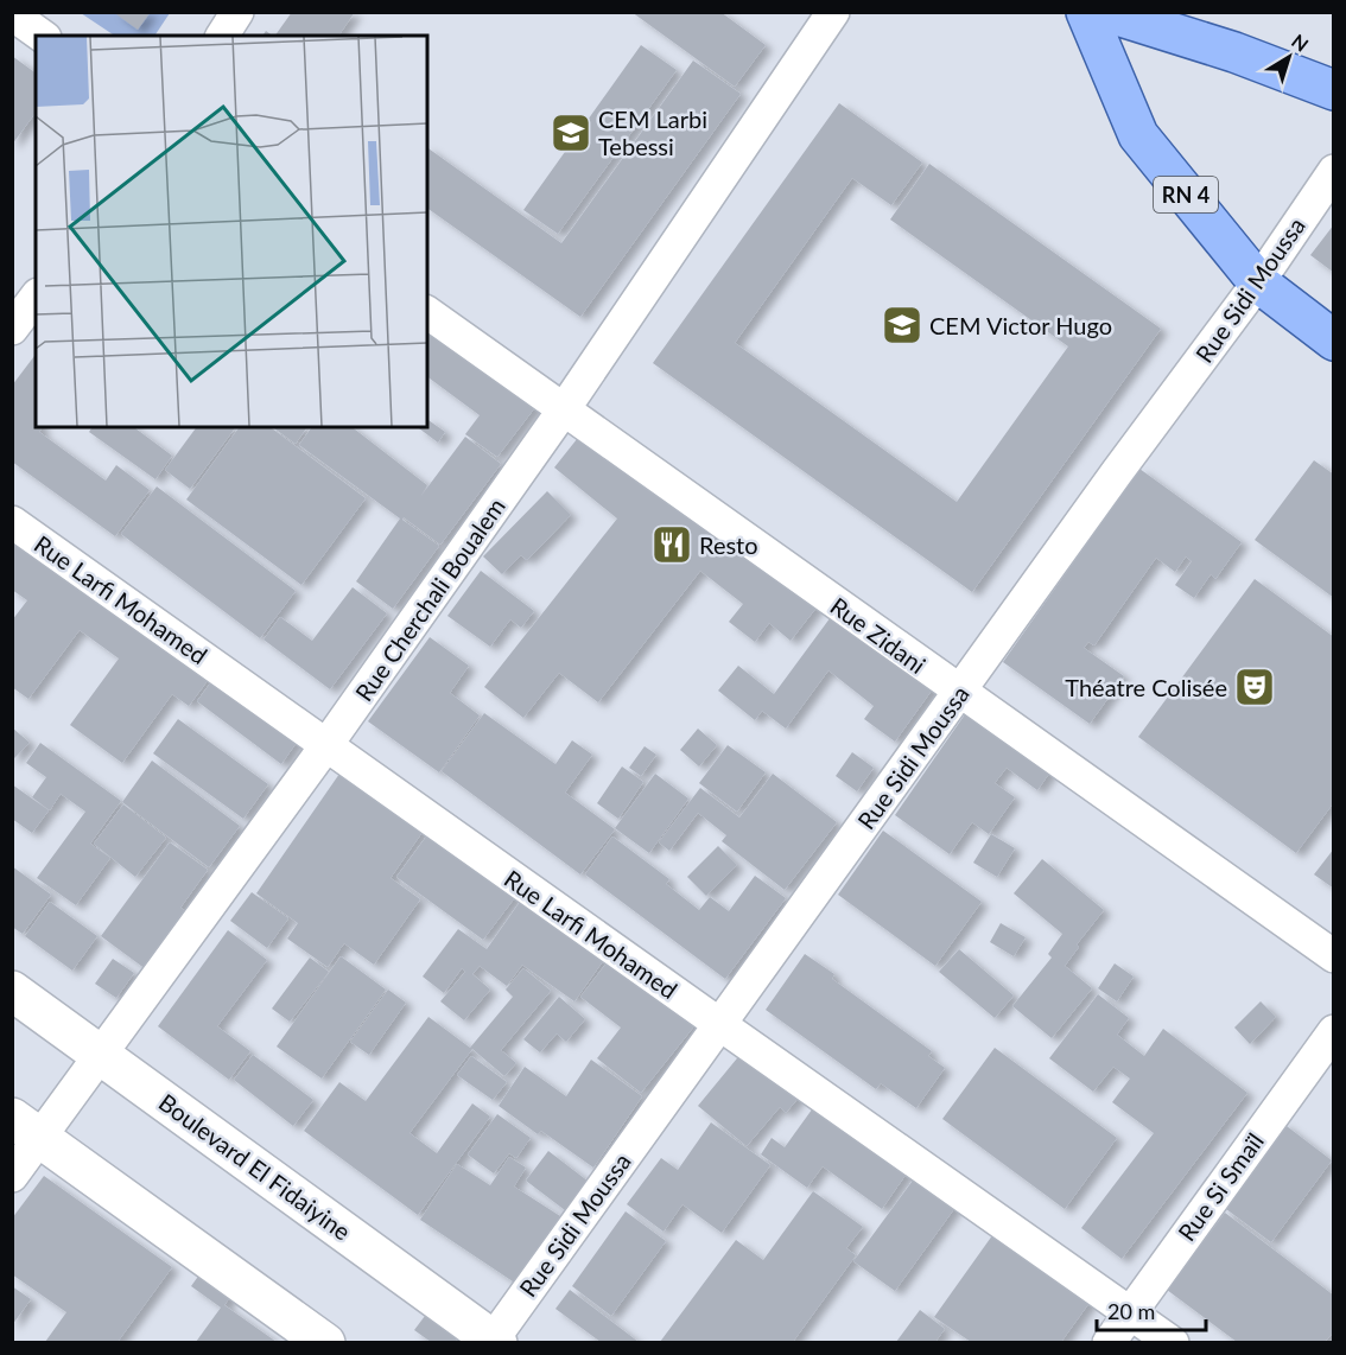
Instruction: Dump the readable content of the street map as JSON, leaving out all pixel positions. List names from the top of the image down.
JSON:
{
  "streets": {
    "main road": ["RN 4"],
    "street": [
      "Rue Sidi Moussa",
      "Rue Larfi Mohamed",
      "Rue Cherchali Boualem",
      "Rue Zidani",
      "Boulevard El Fidaiyine",
      "Rue Si Smaïl"
    ]
  },
  "crossings": [
    ["RN 4", "Rue Sidi Moussa"],
    ["Rue Sidi Moussa", "Rue Larfi Mohamed"],
    ["Rue Sidi Moussa", "Rue Zidani"],
    ["Rue Sidi Moussa", "Boulevard El Fidaiyine"],
    ["Rue Larfi Mohamed", "Rue Cherchali Boualem"],
    ["Rue Larfi Mohamed", "Rue Si Smaïl"],
    ["Rue Cherchali Boualem", "Rue Zidani"],
    ["Rue Cherchali Boualem", "Boulevard El Fidaiyine"]
  ],
  "places": {
    "school or university": ["CEM Larbi Tebessi", "CEM Victor Hugo"],
    "restaurant": ["Resto"],
    "theatre": ["Théatre Colisée"]
  },
  "scale_bar": "20 m",
  "north": "top right"
}
